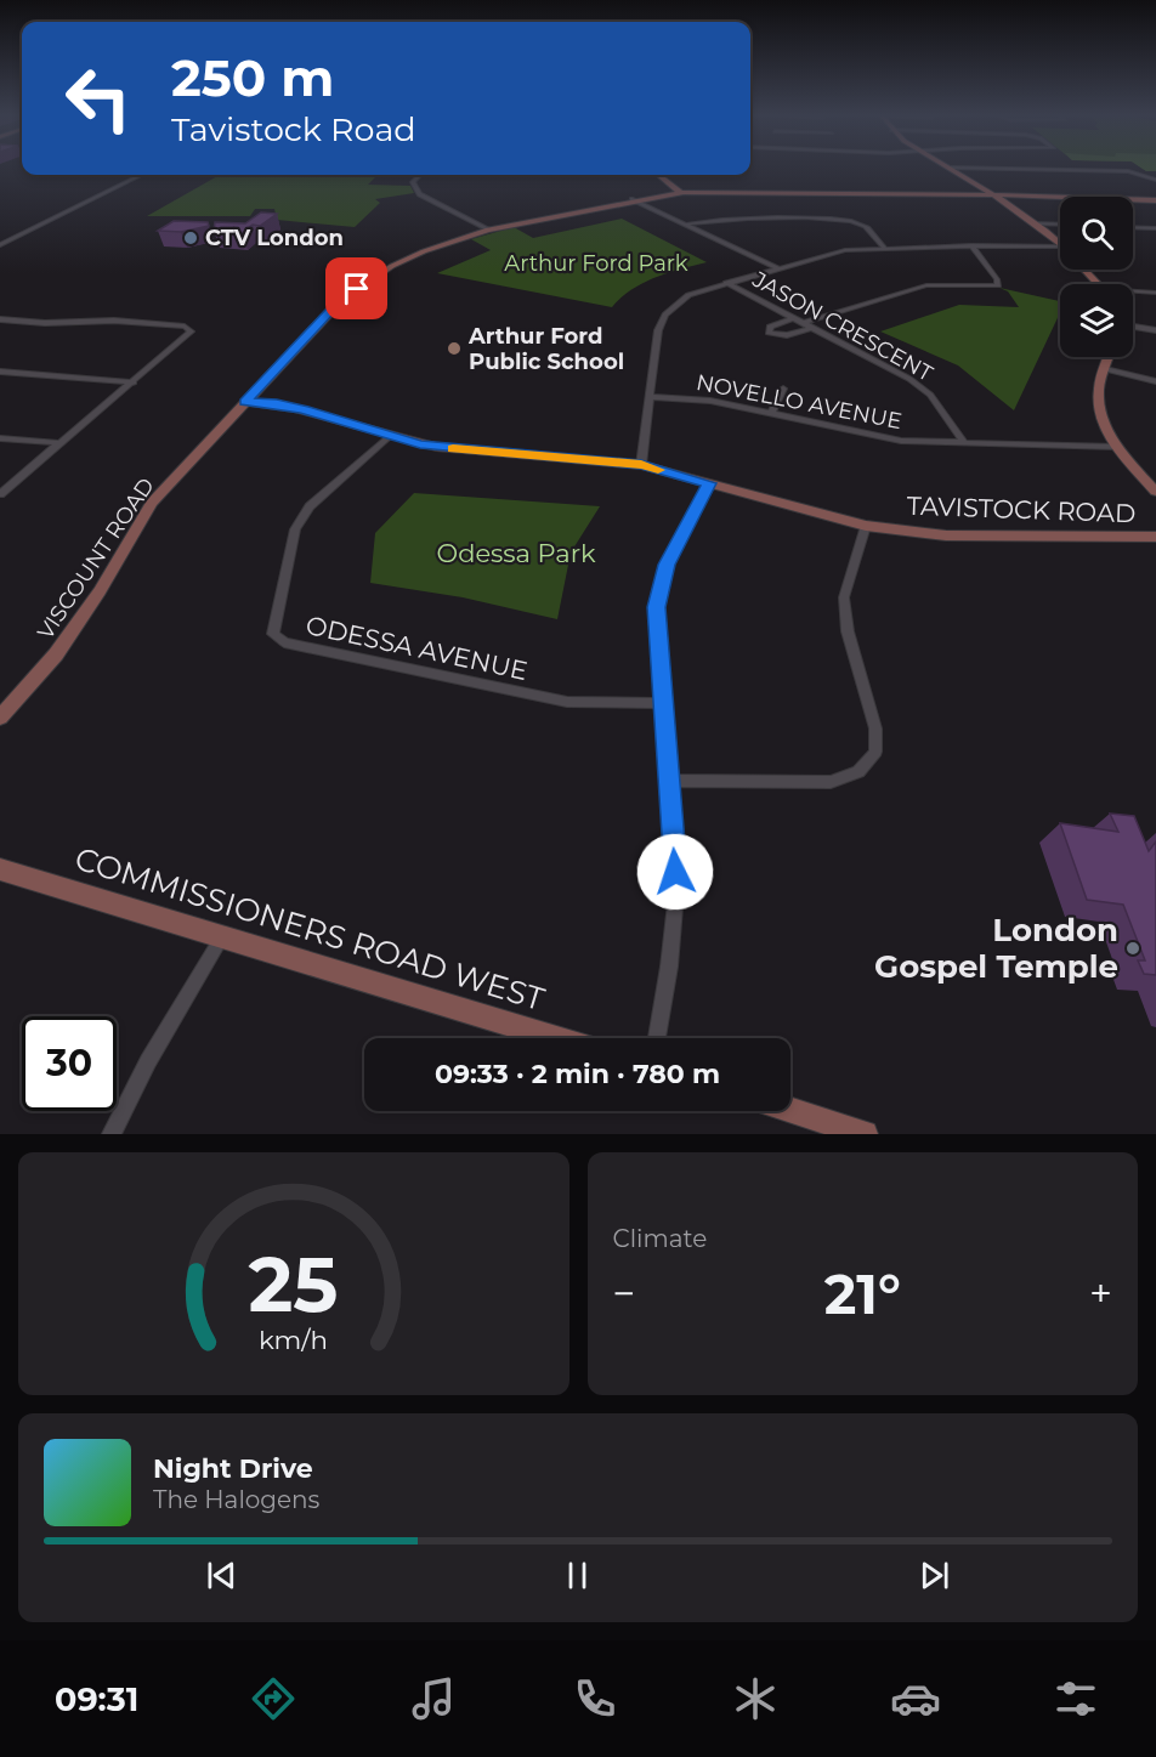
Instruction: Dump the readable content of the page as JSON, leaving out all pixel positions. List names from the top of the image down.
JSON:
{
  "streets": {
    "street": [
      "JASON CRESCENT",
      "NOVELLO AVENUE",
      "TAVISTOCK ROAD",
      "VISCOUNT ROAD",
      "ODESSA AVENUE",
      "COMMISSIONERS ROAD WEST"
    ]
  },
  "crossings": [
    ["JASON CRESCENT", "NOVELLO AVENUE"],
    ["TAVISTOCK ROAD", "VISCOUNT ROAD"],
    ["TAVISTOCK ROAD", "ODESSA AVENUE"]
  ],
  "parks": ["Arthur Ford Park", "Odessa Park"],
  "places": ["CTV London", "Arthur Ford Public School", "London Gospel Temple"],
  "page": {
    "turn": ["250 m", "Tavistock Road"],
    "limit": "30",
    "trip": "09:33 · 2 min · 780 m",
    "tile": "Climate",
    "heat": ["−", "21°", "+"],
    "song": ["Night Drive", "The Halogens"],
    "tabs": "09:31",
    "gauge": ["25", "km/h"]
  }
}
